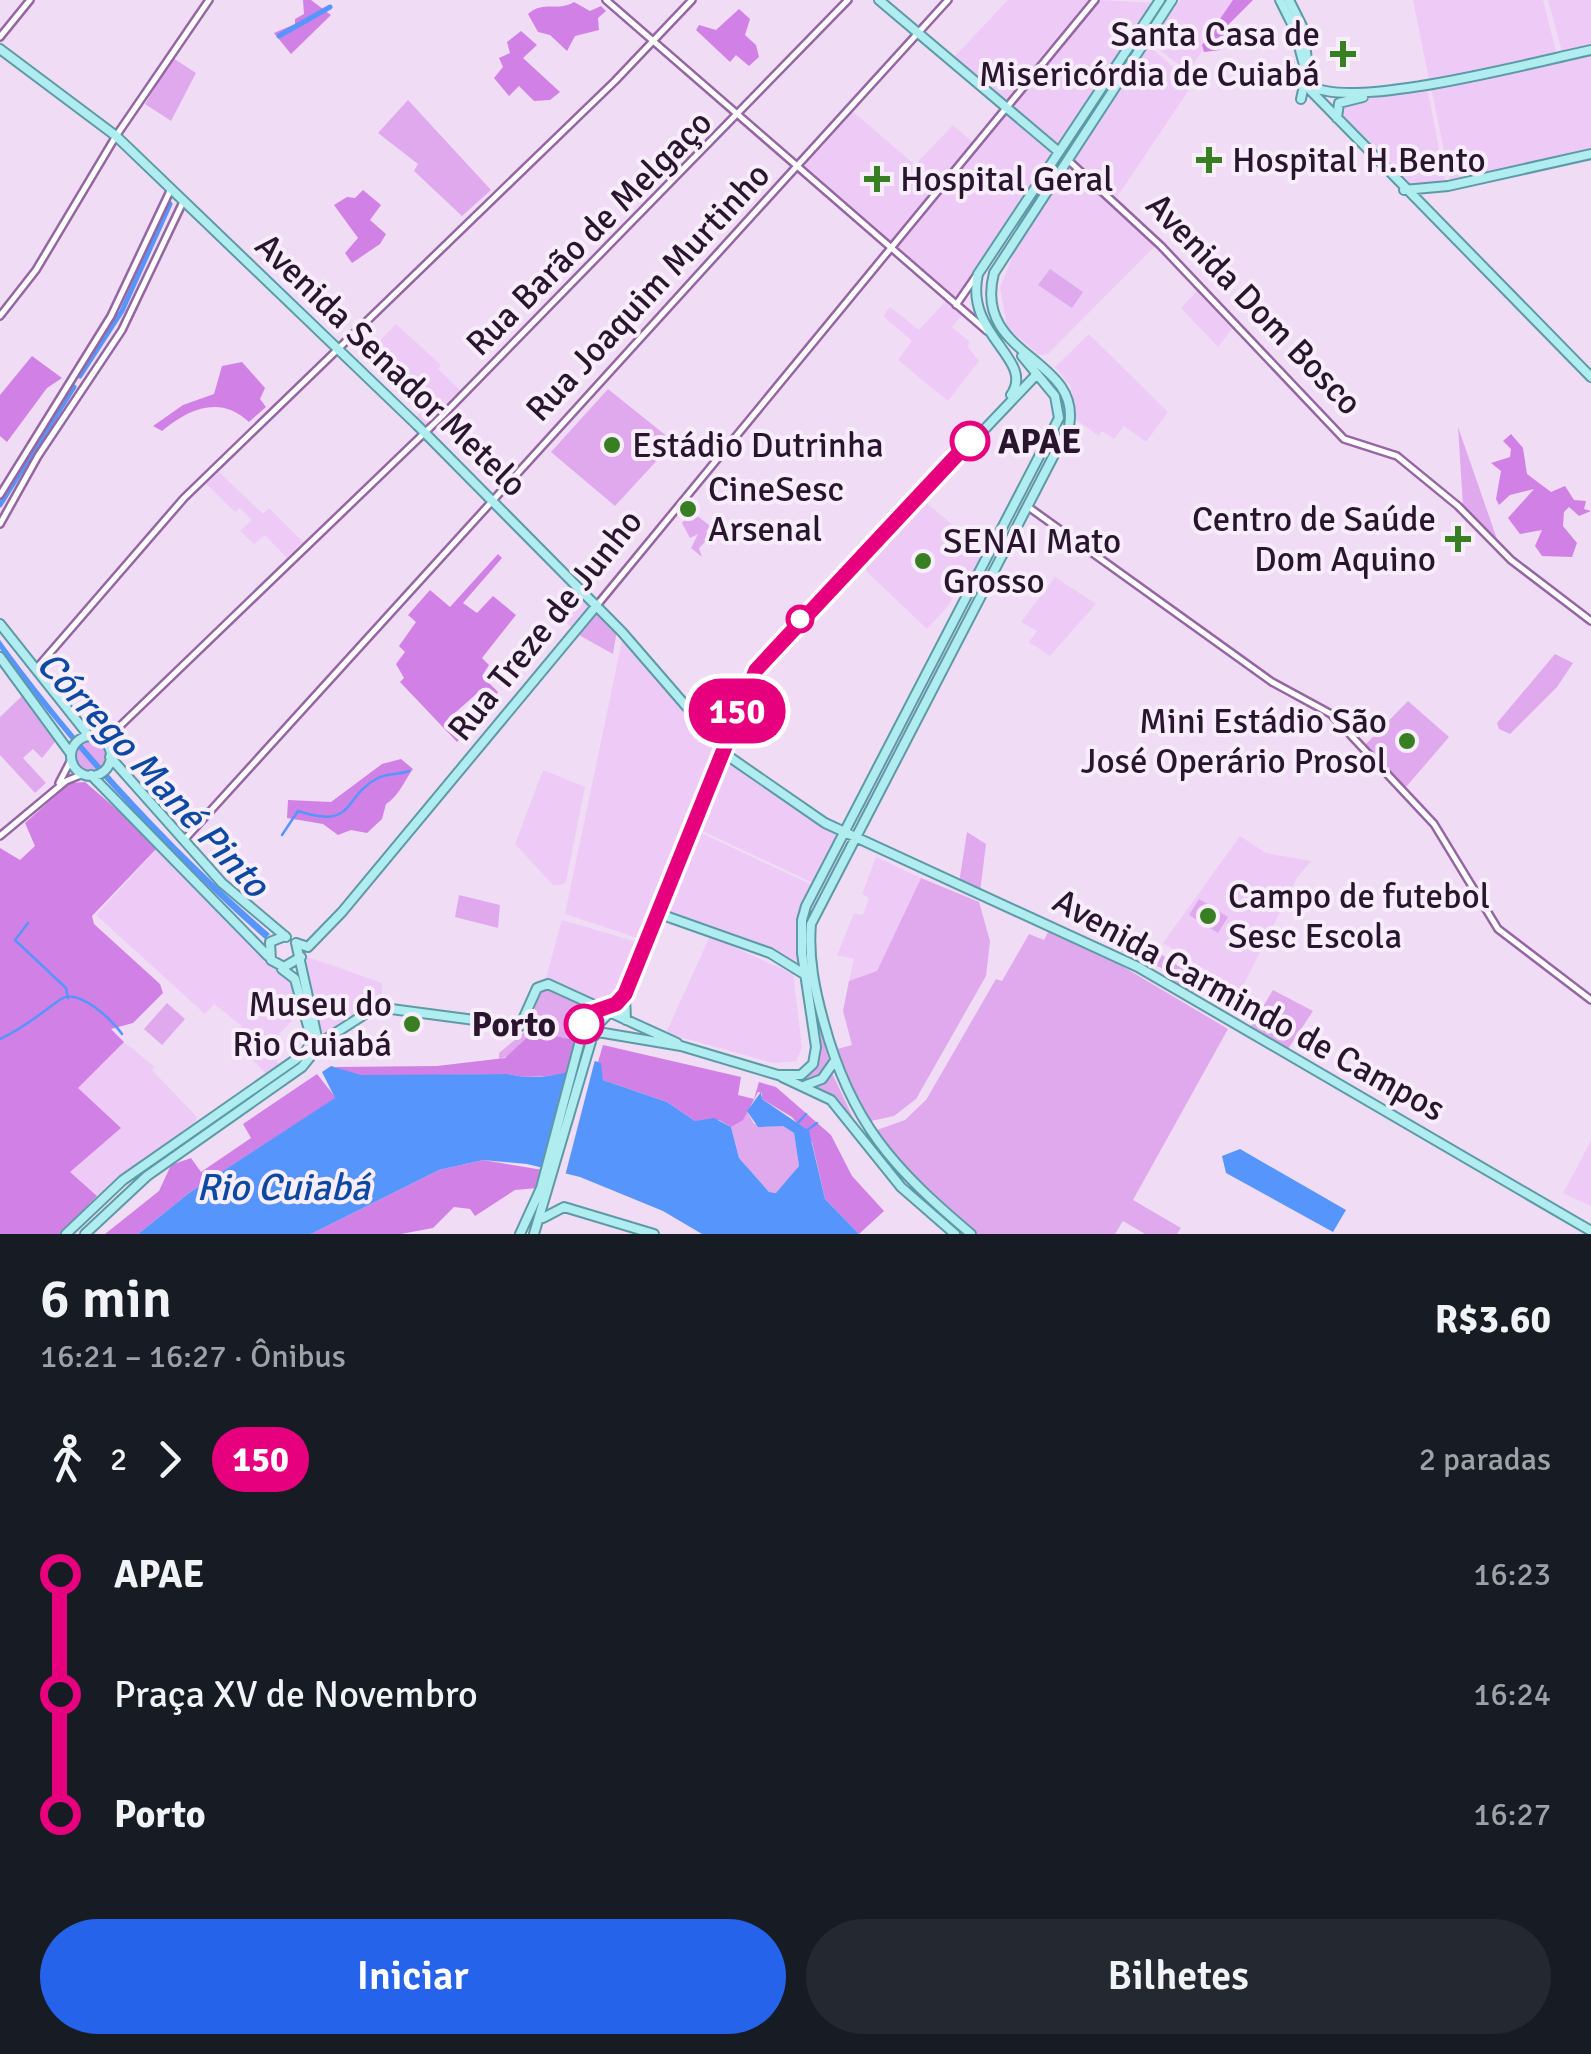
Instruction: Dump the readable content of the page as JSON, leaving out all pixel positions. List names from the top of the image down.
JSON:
{
  "streets": {
    "main road": ["Avenida Senador Metelo", "Rua Treze de Junho", "Avenida Carmindo de Campos"],
    "street": ["Rua Barão de Melgaço", "Rua Joaquim Murtinho", "Avenida Dom Bosco"]
  },
  "crossings": [
    ["Rua Barão de Melgaço", "Avenida Senador Metelo"],
    ["Rua Joaquim Murtinho", "Avenida Senador Metelo"],
    ["Avenida Senador Metelo", "Rua Treze de Junho"],
    ["Avenida Senador Metelo", "Avenida Carmindo de Campos"]
  ],
  "water": ["Córrego Mané Pinto", "Rio Cuiabá"],
  "places": {
    "health": [
      "Santa Casa de Misericórdia de Cuiabá",
      "Hospital H.Bento",
      "Hospital Geral",
      "Centro de Saúde Dom Aquino"
    ],
    "other": [
      "APAE",
      "Estádio Dutrinha",
      "CineSesc Arsenal",
      "SENAI Mato Grosso",
      "Mini Estádio São José Operário Prosol",
      "Campo de futebol Sesc Escola",
      "Museu do Rio Cuiabá",
      "Porto"
    ]
  },
  "lines": ["bus line 150"],
  "page": {
    "on_map": "150",
    "heading": ["6 min", "16:21 – 16:27 · Ônibus", "R$3.60"],
    "legs": ["2", "150", "2 paradas"],
    "list": [
      {
        "name": "APAE",
        "value": "16:23"
      },
      {
        "name": "Praça XV de Novembro",
        "value": "16:24"
      },
      {
        "name": "Porto",
        "value": "16:27"
      }
    ],
    "buttons": ["Iniciar", "Bilhetes"]
  }
}
